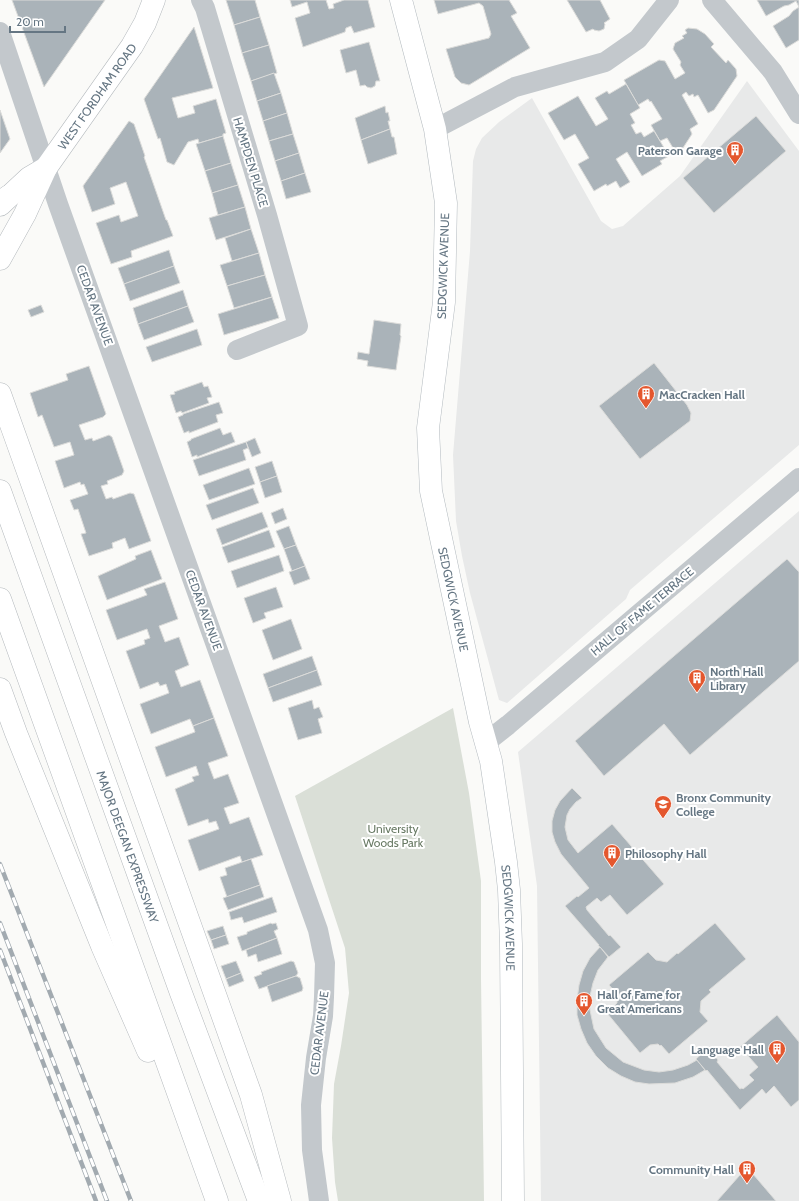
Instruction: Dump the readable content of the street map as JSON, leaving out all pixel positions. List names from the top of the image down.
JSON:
{
  "streets": {
    "main road": ["WEST FORDHAM ROAD", "SEDGWICK AVENUE", "MAJOR DEEGAN EXPRESSWAY"],
    "street": ["HAMPDEN PLACE", "CEDAR AVENUE", "HALL OF FAME TERRACE"]
  },
  "crossings": [
    ["WEST FORDHAM ROAD", "CEDAR AVENUE"],
    ["SEDGWICK AVENUE", "HALL OF FAME TERRACE"]
  ],
  "parks": ["University Woods Park"],
  "places": {
    "building": [
      "Paterson Garage",
      "MacCracken Hall",
      "North Hall Library",
      "Philosophy Hall",
      "Hall of Fame for Great Americans",
      "Language Hall",
      "Community Hall"
    ],
    "school or university": ["Bronx Community College"]
  },
  "scale_bar": "20 m"
}
